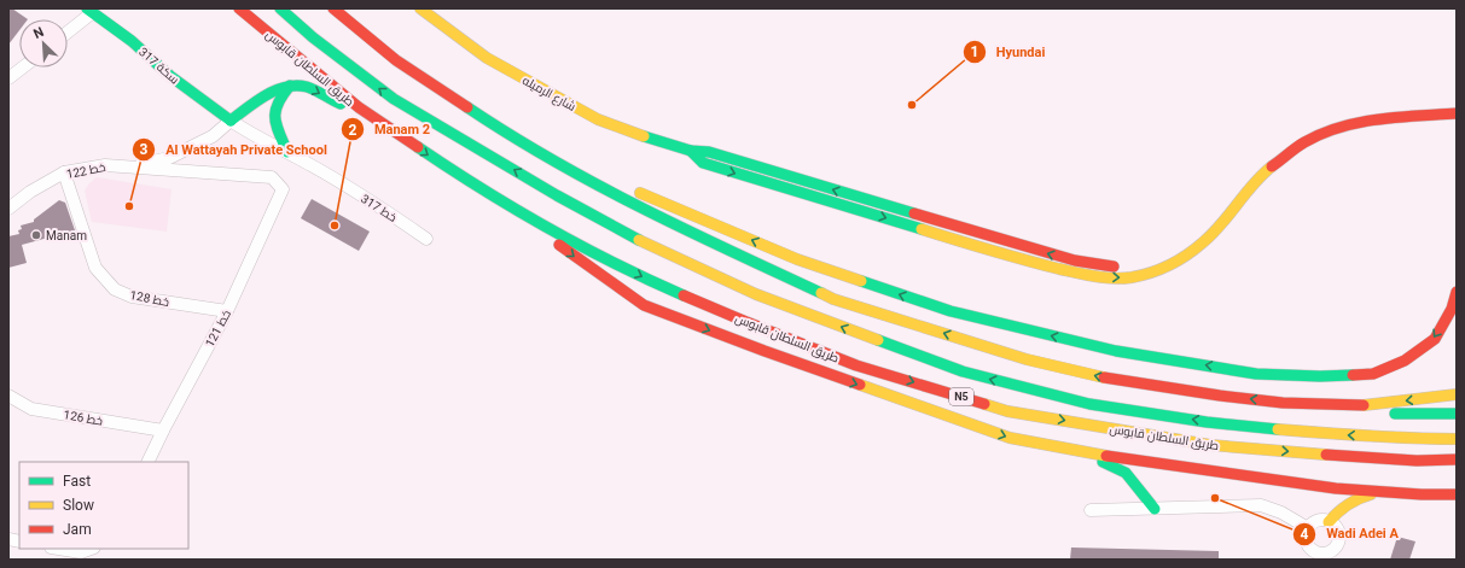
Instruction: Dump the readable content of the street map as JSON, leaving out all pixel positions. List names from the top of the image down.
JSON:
{
  "streets": {
    "main road": [
      "سكة 317",
      "طريق السلطان قابوس",
      "شارع الرميله",
      "N5"
    ],
    "street": [
      "خط 122",
      "خط 317",
      "خط 128",
      "خط 121",
      "خط 126"
    ]
  },
  "crossings": [
    ["سكة 317", "خط 317"],
    ["خط 122", "خط 128"],
    ["خط 122", "خط 121"],
    ["خط 128", "خط 121"],
    ["خط 121", "خط 126"]
  ],
  "places": [
    "Hyundai",
    "Al Wattayah Private School",
    "Manam 2",
    "Manam",
    "Wadi Adei A"
  ],
  "legend": ["Fast", "Slow", "Jam"],
  "north": "top left"
}
